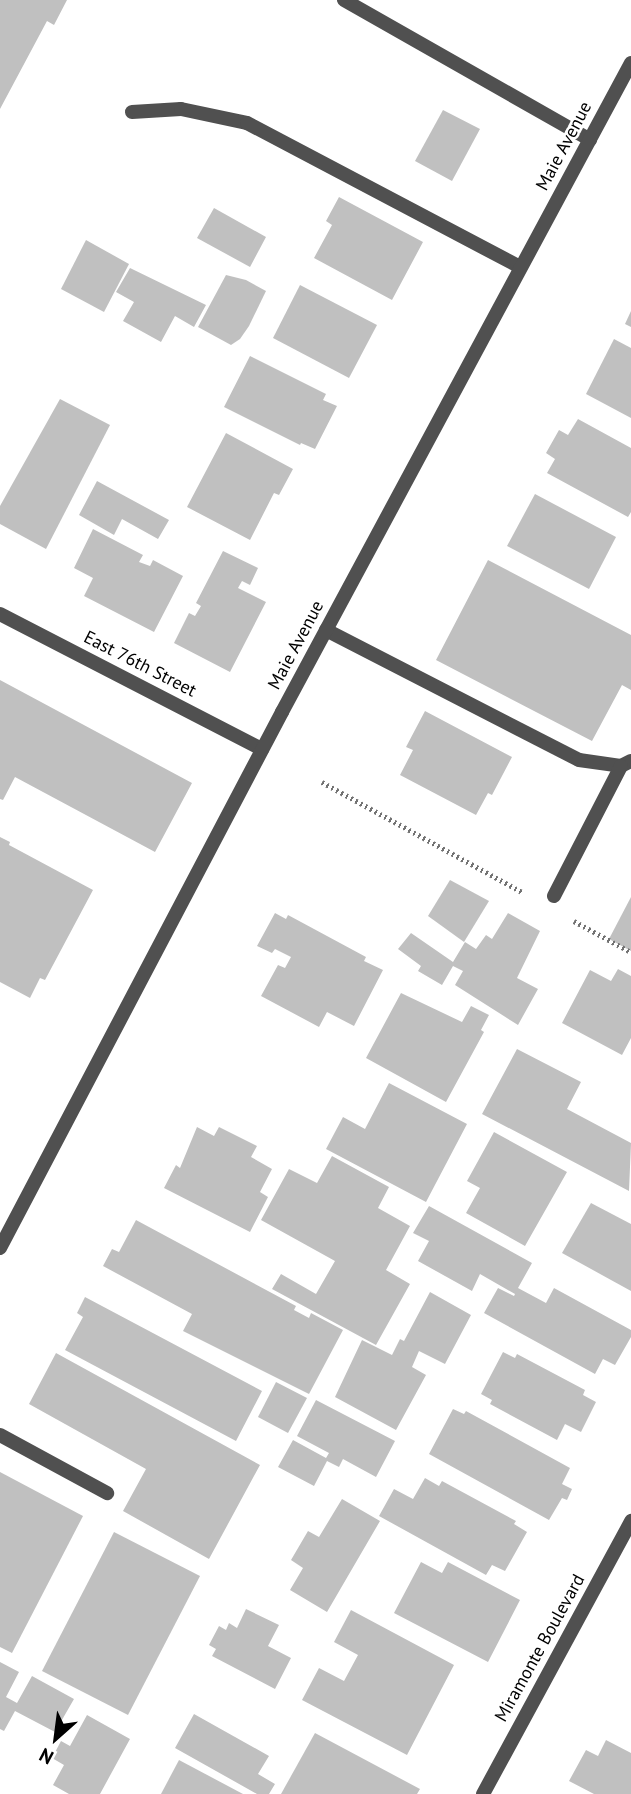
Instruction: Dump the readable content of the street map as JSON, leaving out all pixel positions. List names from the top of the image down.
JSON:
{
  "streets": {
    "street": ["Maie Avenue", "East 76th Street", "Miramonte Boulevard"]
  },
  "crossings": [
    ["Maie Avenue", "East 76th Street"]
  ],
  "north": "bottom left"
}
